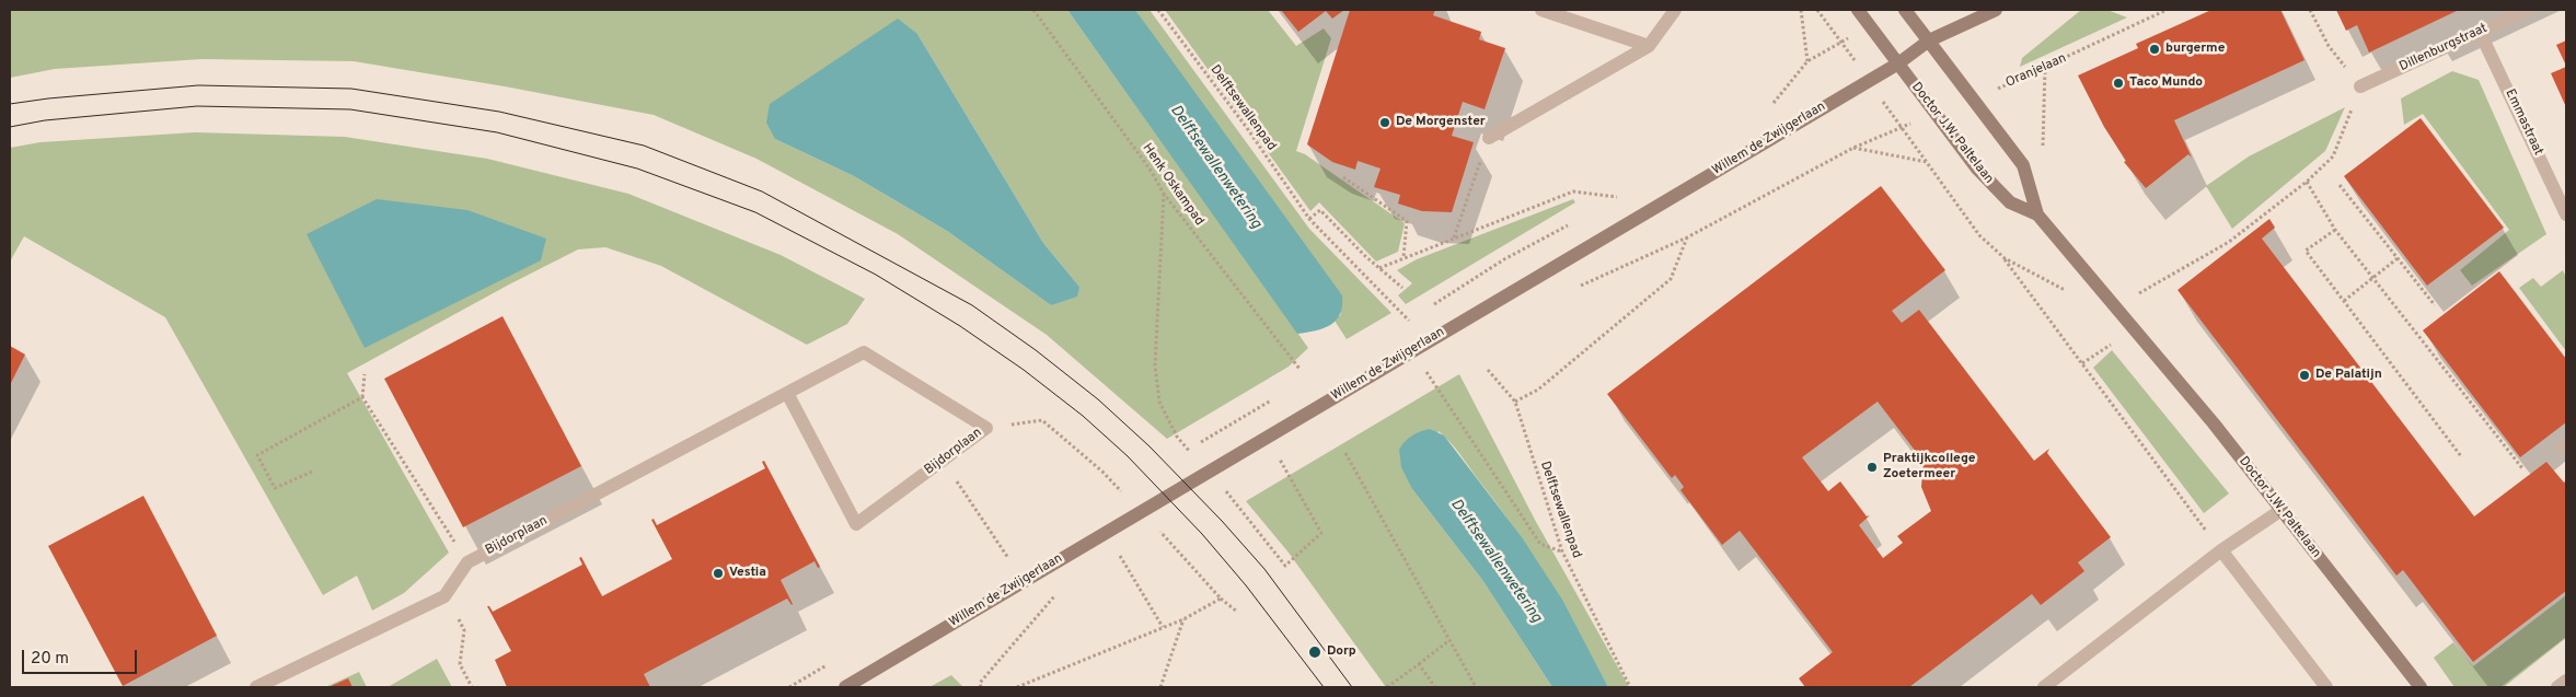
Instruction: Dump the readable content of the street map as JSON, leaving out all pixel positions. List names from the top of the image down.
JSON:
{
  "streets": {
    "street": [
      "Dillenburgstraat",
      "Emmastraat",
      "Doctor J.W. Paltelaan",
      "Willem de Zwijgerlaan",
      "Bijdorplaan"
    ],
    "path": ["Oranjelaan", "Delftsewallenpad", "Henk Oskampad"]
  },
  "crossings": [
    ["Dillenburgstraat", "Emmastraat"],
    ["Oranjelaan", "Doctor J.W. Paltelaan"],
    ["Delftsewallenpad", "Willem de Zwijgerlaan"],
    ["Doctor J.W. Paltelaan", "Willem de Zwijgerlaan"]
  ],
  "water": ["Delftsewallenwetering"],
  "places": [
    "burgerme",
    "Taco Mundo",
    "De Morgenster",
    "De Palatijn",
    "Praktijkcollege Zoetermeer",
    "Vestia",
    "Dorp"
  ],
  "scale_bar": "20 m"
}
